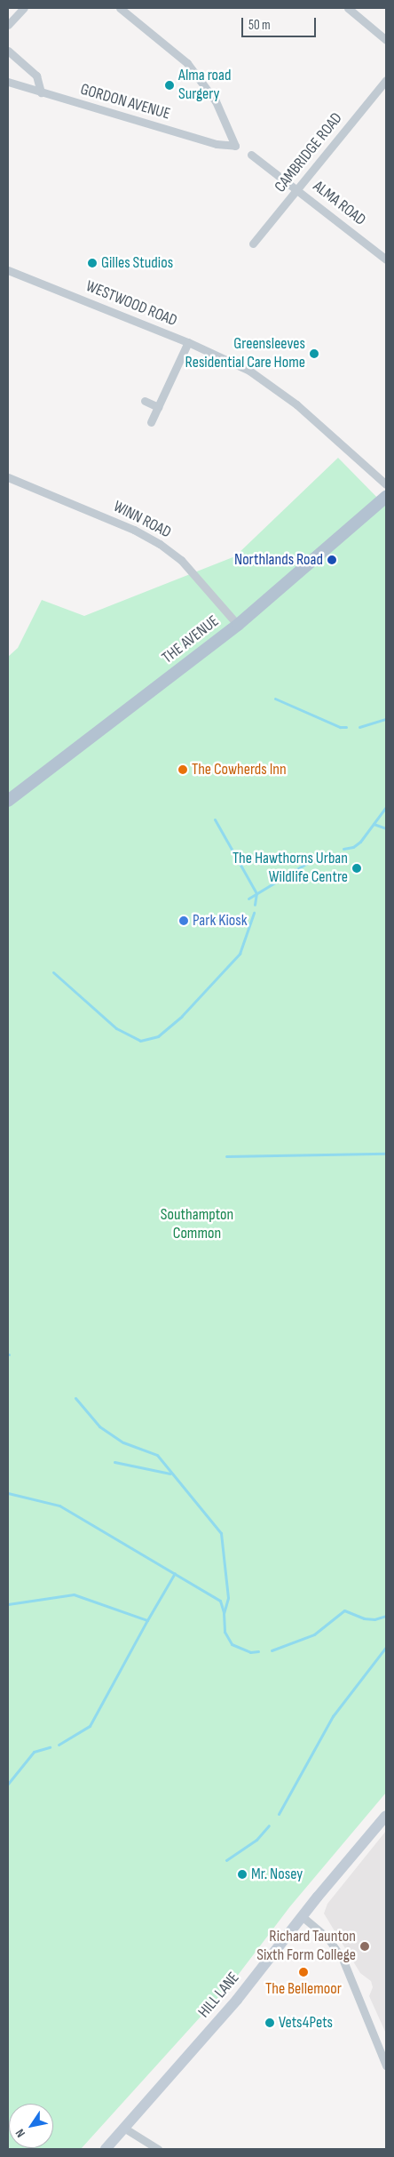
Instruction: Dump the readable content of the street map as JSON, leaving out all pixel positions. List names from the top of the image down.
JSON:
{
  "streets": {
    "main road": ["THE AVENUE"],
    "street": [
      "GORDON AVENUE",
      "CAMBRIDGE ROAD",
      "ALMA ROAD",
      "WESTWOOD ROAD",
      "WINN ROAD",
      "HILL LANE"
    ]
  },
  "crossings": [
    ["CAMBRIDGE ROAD", "ALMA ROAD"],
    ["WINN ROAD", "THE AVENUE"]
  ],
  "parks": ["Southampton Common"],
  "places": [
    "Alma road Surgery",
    "Gilles Studios",
    "Greensleeves Residential Care Home",
    "Northlands Road",
    "The Cowherds Inn",
    "The Hawthorns Urban Wildlife Centre",
    "Park Kiosk",
    "Mr. Nosey",
    "Richard Taunton Sixth Form College",
    "The Bellemoor",
    "Vets4Pets"
  ],
  "scale_bar": "50 m",
  "north": "bottom left"
}
